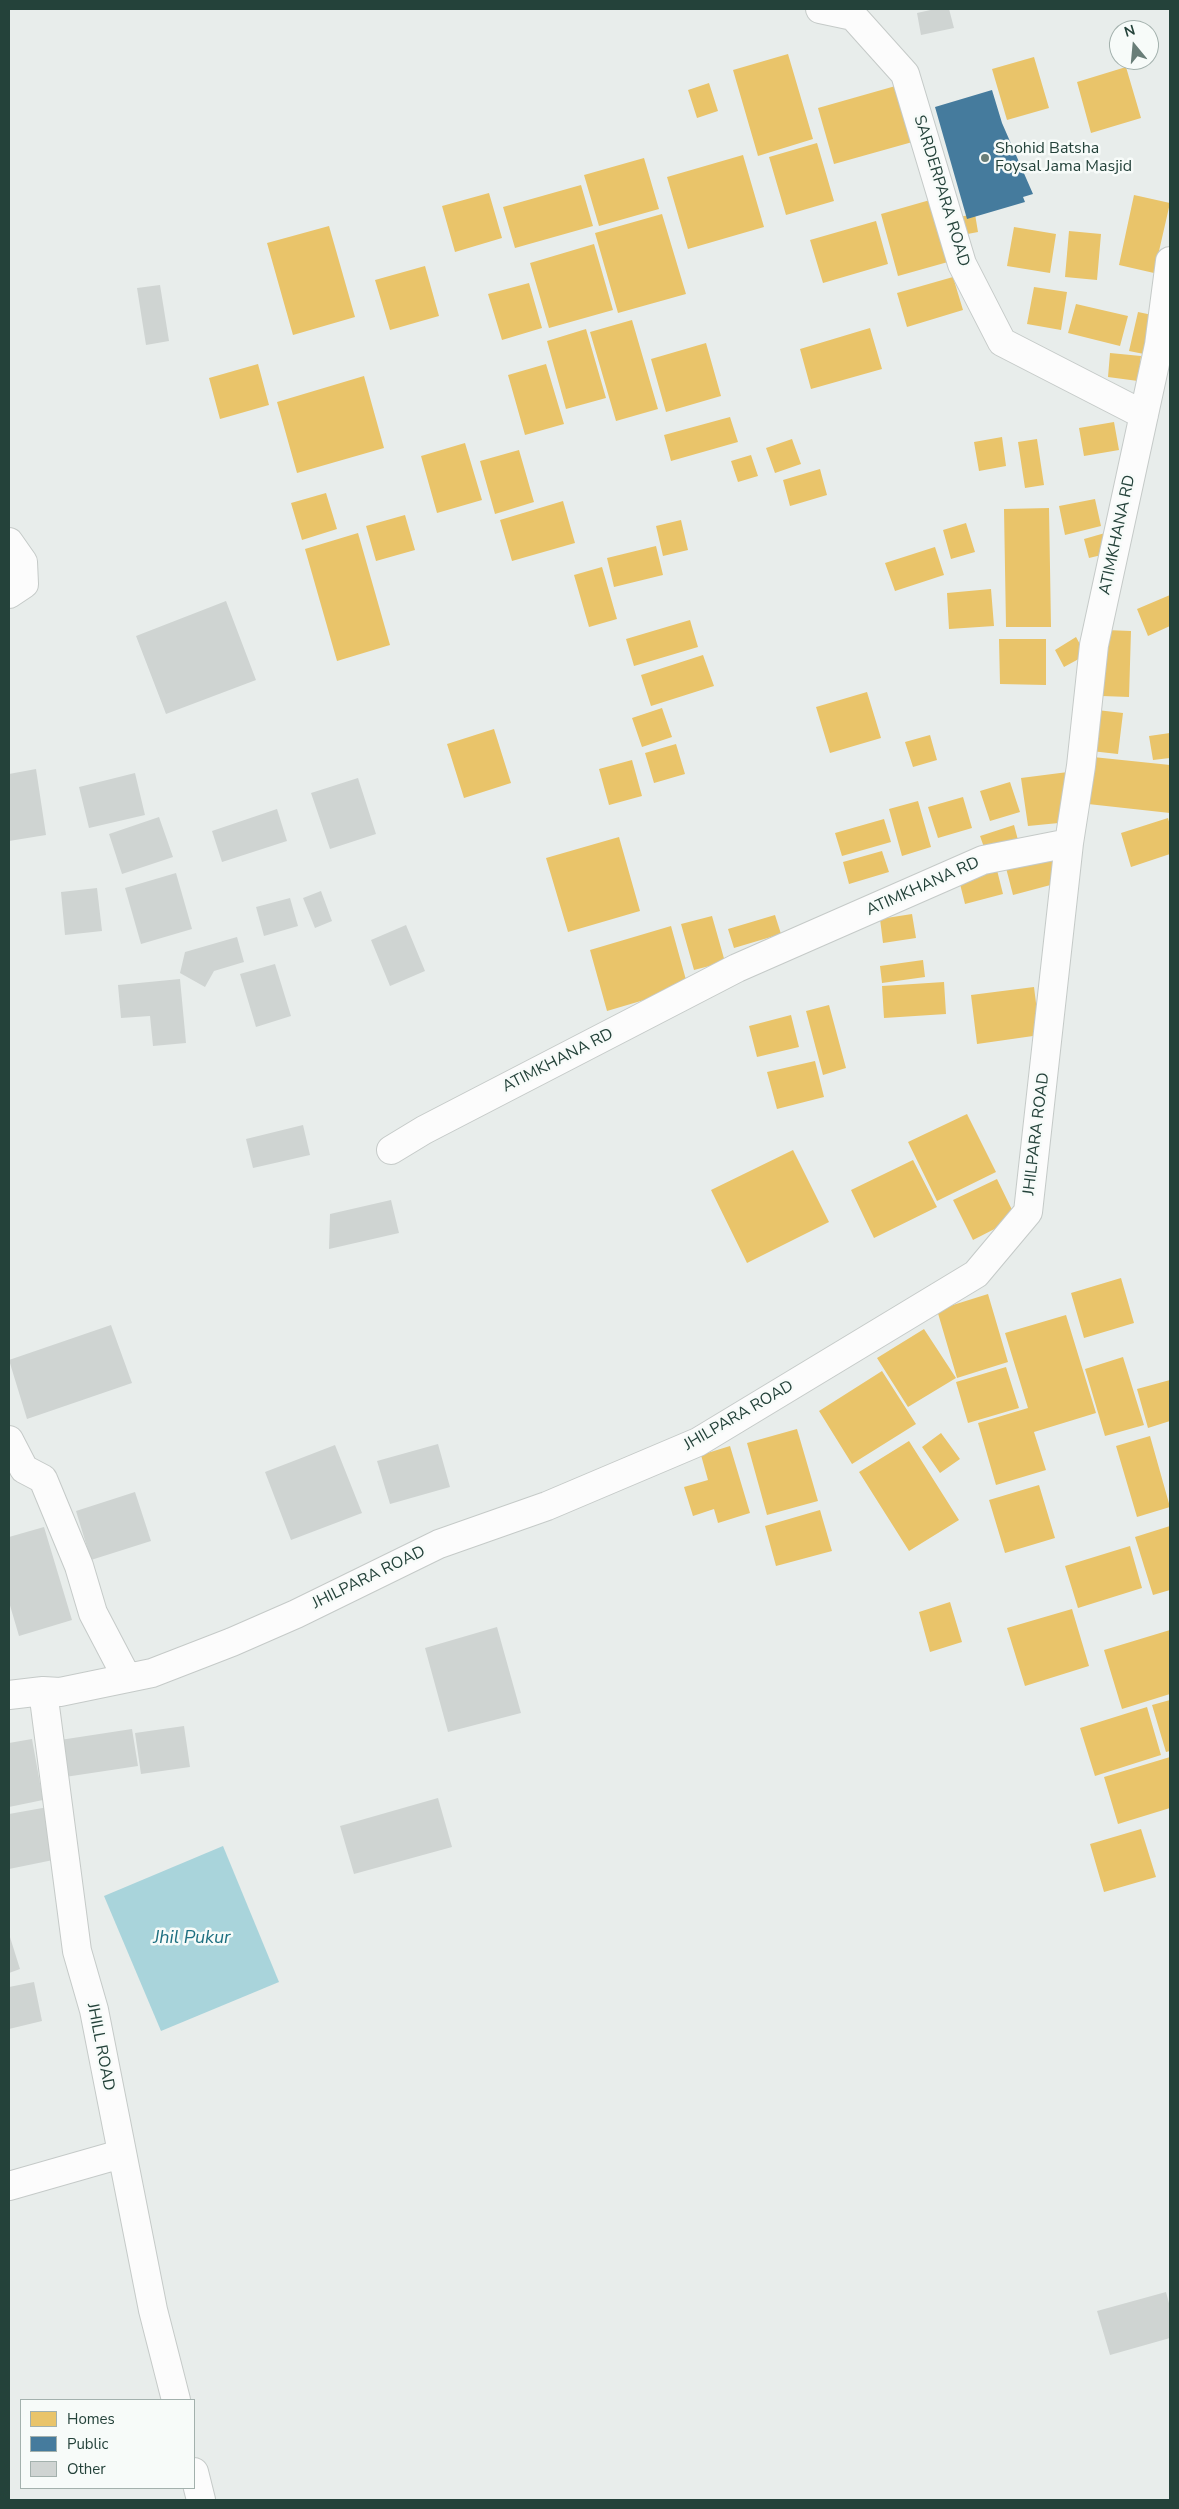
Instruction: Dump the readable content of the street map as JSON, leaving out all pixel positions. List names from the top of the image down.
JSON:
{
  "streets": {
    "street": [
      "SARDERPARA ROAD",
      "ATIMKHANA RD",
      "JHILPARA ROAD",
      "JHILL ROAD"
    ]
  },
  "crossings": [
    ["SARDERPARA ROAD", "ATIMKHANA RD"],
    ["ATIMKHANA RD", "JHILPARA ROAD"],
    ["JHILPARA ROAD", "JHILL ROAD"]
  ],
  "water": ["Jhil Pukur"],
  "places": ["Shohid Batsha Foysal Jama Masjid"],
  "legend": ["Homes", "Public", "Other"],
  "north": "top"
}
